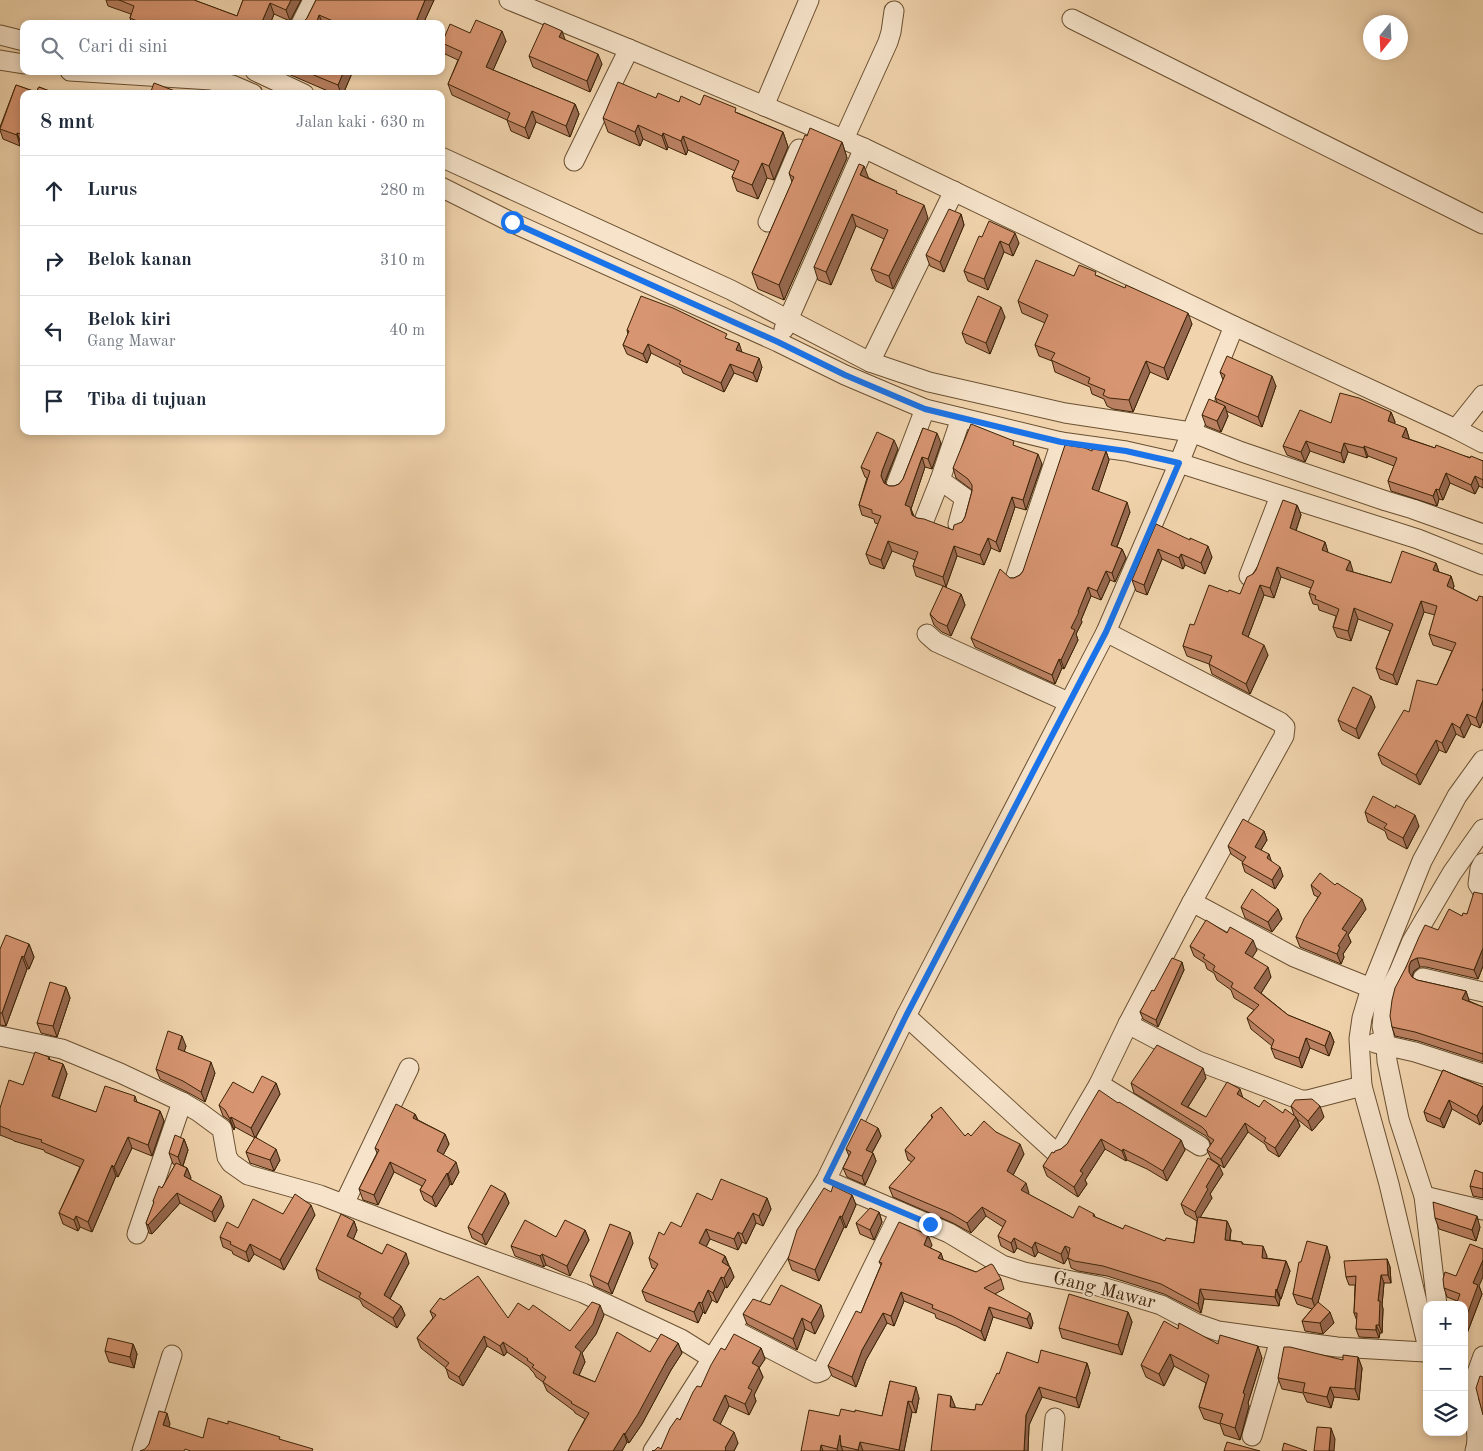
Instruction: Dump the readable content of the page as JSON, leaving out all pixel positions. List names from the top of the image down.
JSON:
{
  "streets": {
    "street": ["Gang Mawar"]
  },
  "north": "bottom",
  "page": {
    "search": "Cari di sini",
    "heading": ["8 mnt", "Jalan kaki · 630 m"],
    "list": [
      ["Lurus", "280 m"],
      ["Belok kanan", "310 m"],
      ["Belok kiri", "Gang Mawar", "40 m"],
      "Tiba di tujuan"
    ],
    "map_buttons": ["+", "−"]
  }
}
